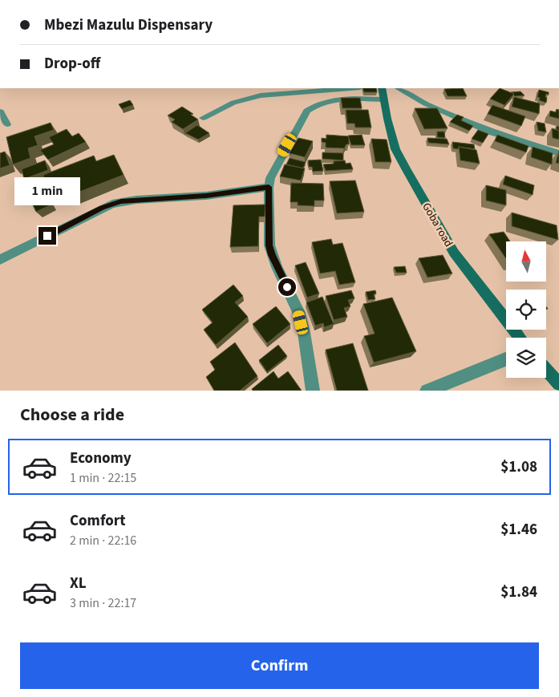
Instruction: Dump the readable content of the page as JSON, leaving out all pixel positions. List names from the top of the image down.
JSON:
{
  "streets": {
    "main road": ["Goba road"]
  },
  "north": "top",
  "page": {
    "banner": ["Mbezi Mazulu Dispensary", "Drop-off"],
    "bubble": "1 min",
    "heading": "Choose a ride",
    "list": [
      {
        "name": "Economy",
        "note": "1 min · 22:15",
        "value": "$1.08"
      },
      {
        "name": "Comfort",
        "note": "2 min · 22:16",
        "value": "$1.46"
      },
      {
        "name": "XL",
        "note": "3 min · 22:17",
        "value": "$1.84"
      }
    ],
    "buttons": "Confirm"
  }
}
